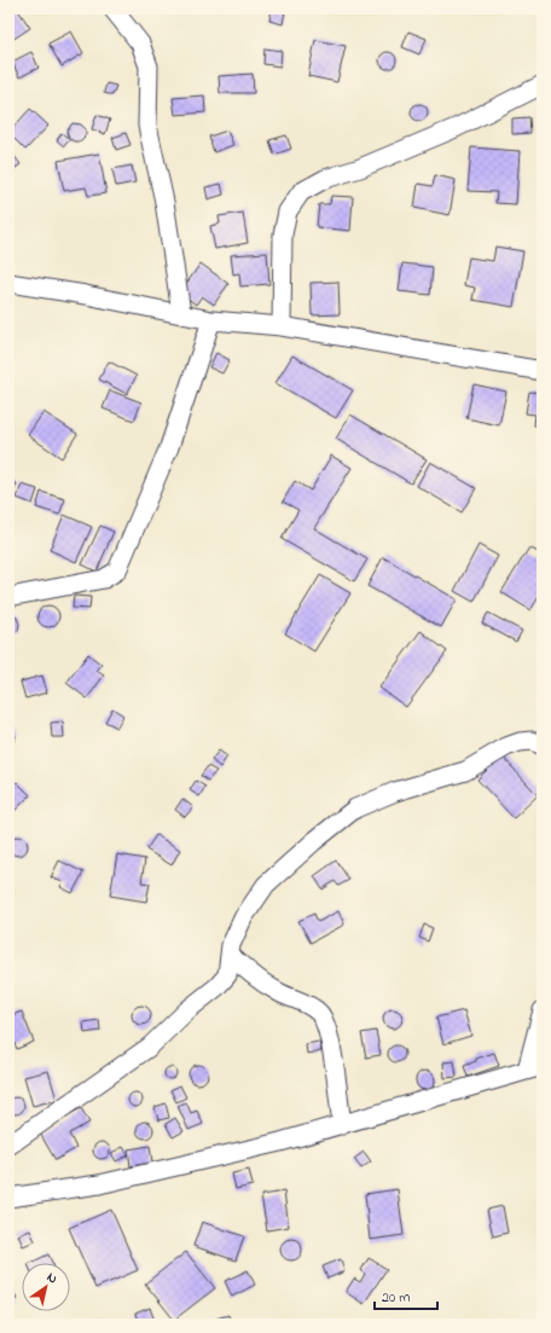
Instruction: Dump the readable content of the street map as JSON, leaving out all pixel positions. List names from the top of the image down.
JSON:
{
  "scale_bar": "20 m",
  "north": "top right"
}
